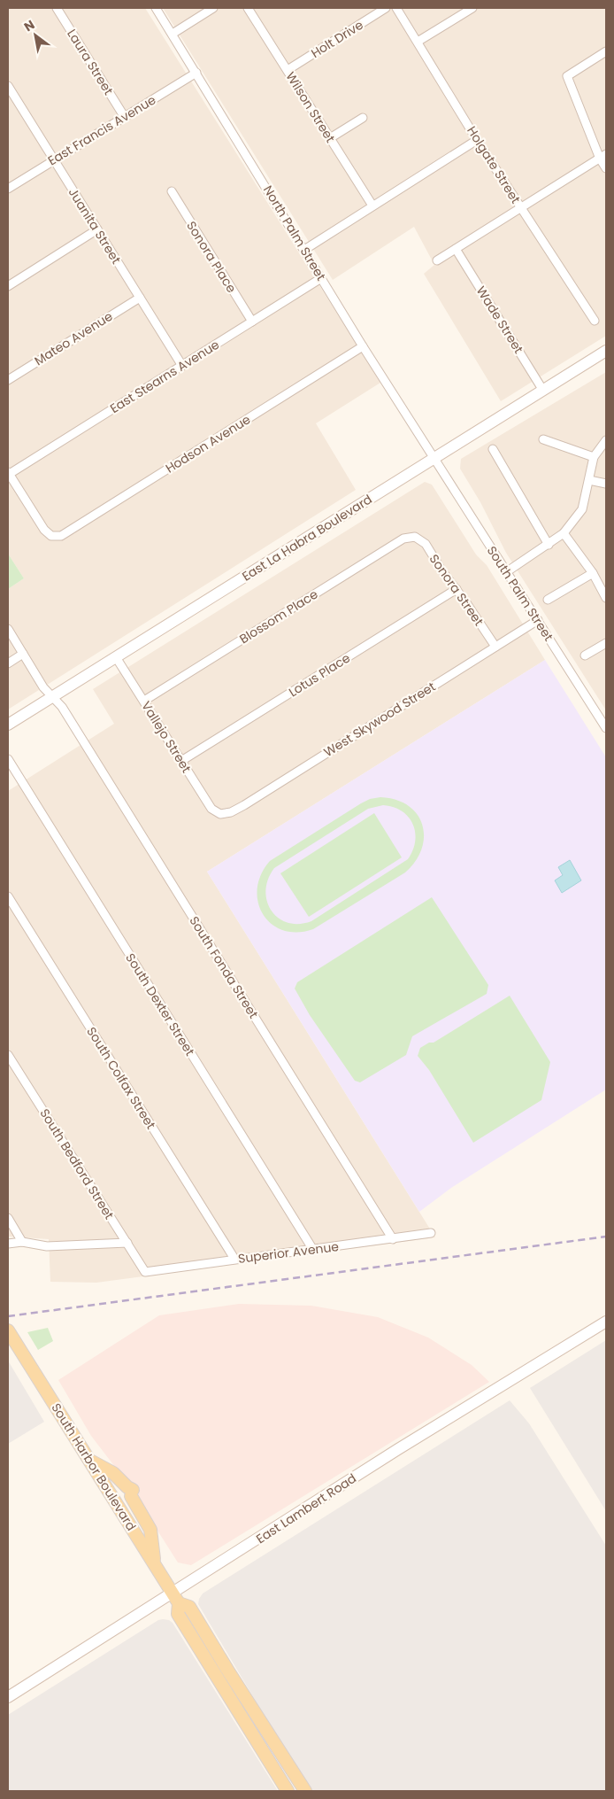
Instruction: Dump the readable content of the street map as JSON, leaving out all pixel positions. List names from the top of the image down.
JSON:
{
  "streets": {
    "main road": ["East La Habra Boulevard", "South Harbor Boulevard", "East Lambert Road"],
    "street": [
      "Holt Drive",
      "Laura Street",
      "Wilson Street",
      "East Francis Avenue",
      "Holgate Street",
      "Juanita Street",
      "North Palm Street",
      "Sonora Place",
      "Wade Street",
      "Mateo Avenue",
      "East Stearns Avenue",
      "Hodson Avenue",
      "Sonora Street",
      "South Palm Street",
      "Blossom Place",
      "Lotus Place",
      "West Skywood Street",
      "Vallejo Street",
      "South Fonda Street",
      "South Dexter Street",
      "South Colfax Street",
      "South Bedford Street",
      "Superior Avenue"
    ]
  },
  "crossings": [
    ["Holt Drive", "Wilson Street"],
    ["Laura Street", "East Francis Avenue"],
    ["East Francis Avenue", "Juanita Street"],
    ["East Francis Avenue", "North Palm Street"],
    ["Juanita Street", "Mateo Avenue"],
    ["Juanita Street", "East Stearns Avenue"],
    ["North Palm Street", "East Stearns Avenue"],
    ["North Palm Street", "Hodson Avenue"],
    ["North Palm Street", "East La Habra Boulevard"],
    ["North Palm Street", "South Palm Street"],
    ["Sonora Place", "East Stearns Avenue"],
    ["Wade Street", "East La Habra Boulevard"],
    ["East Stearns Avenue", "Hodson Avenue"],
    ["East La Habra Boulevard", "South Palm Street"],
    ["East La Habra Boulevard", "Vallejo Street"],
    ["East La Habra Boulevard", "South Fonda Street"],
    ["Sonora Street", "Blossom Place"],
    ["Sonora Street", "Lotus Place"],
    ["Sonora Street", "West Skywood Street"],
    ["South Palm Street", "West Skywood Street"],
    ["Blossom Place", "Vallejo Street"],
    ["Lotus Place", "Vallejo Street"],
    ["West Skywood Street", "Vallejo Street"],
    ["South Fonda Street", "Superior Avenue"],
    ["South Dexter Street", "Superior Avenue"],
    ["South Colfax Street", "Superior Avenue"],
    ["South Bedford Street", "Superior Avenue"],
    ["South Harbor Boulevard", "East Lambert Road"]
  ],
  "north": "top left"
}
